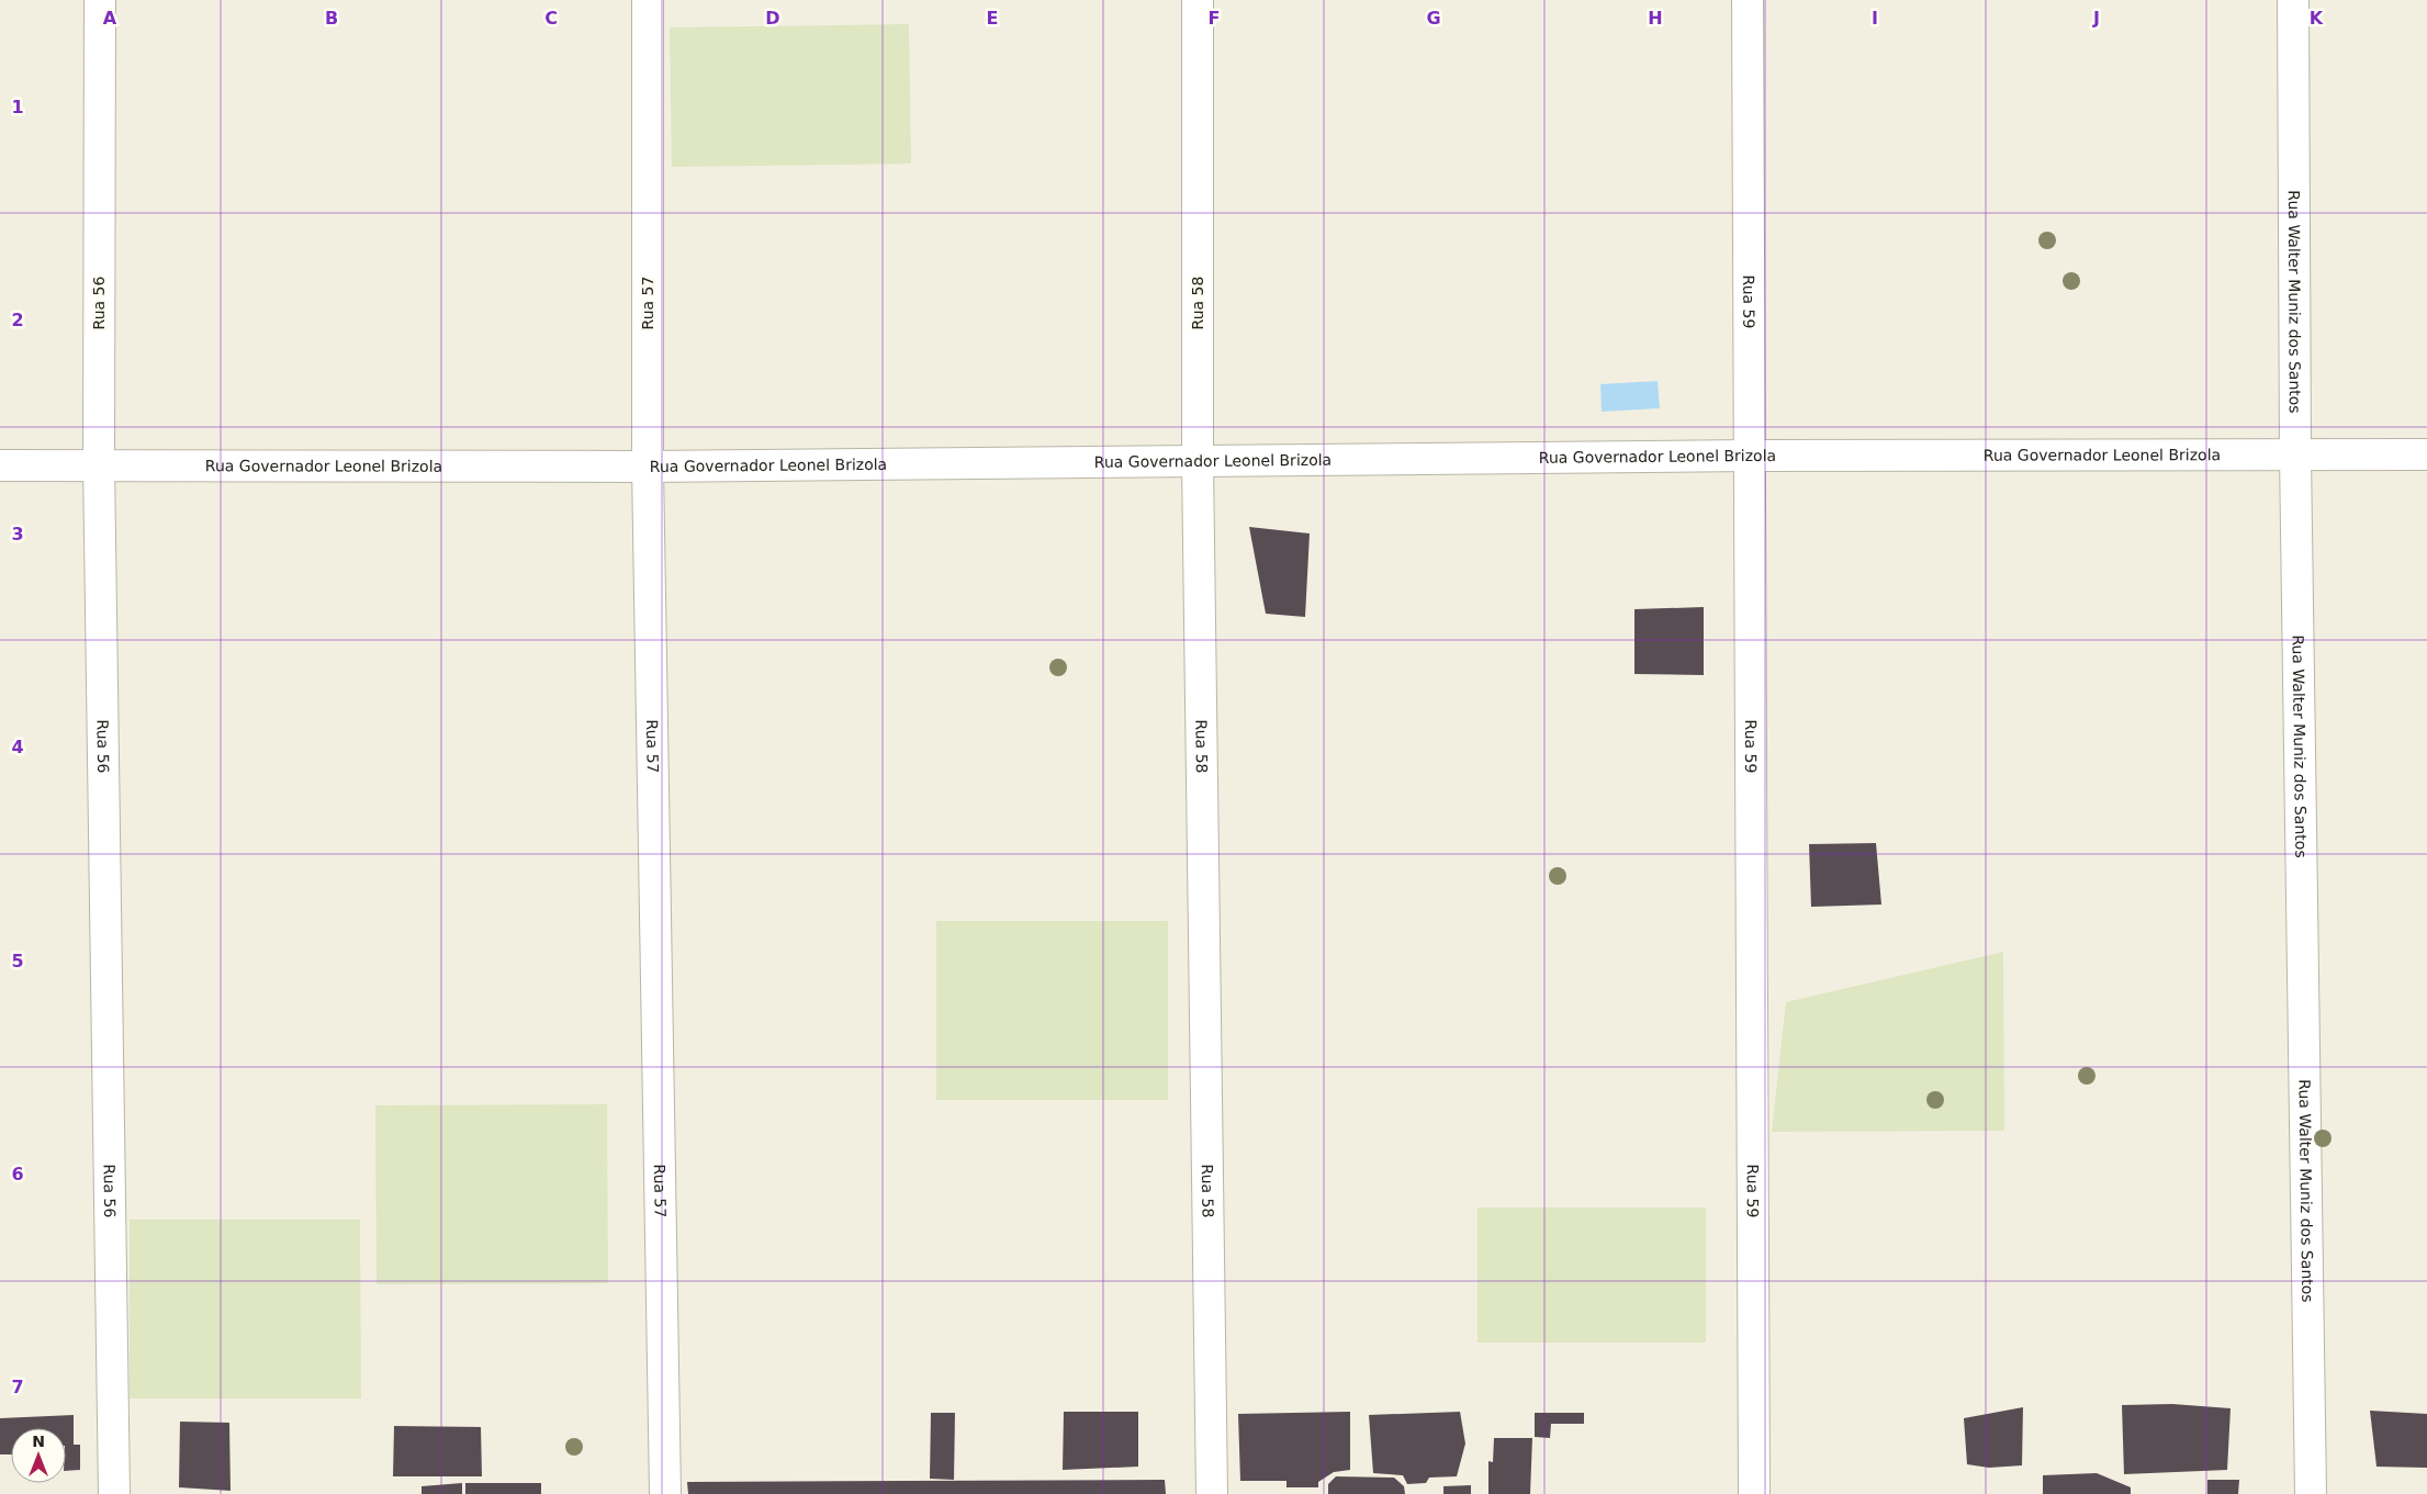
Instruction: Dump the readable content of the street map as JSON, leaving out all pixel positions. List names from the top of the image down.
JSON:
{
  "streets": {
    "street": [
      "Rua 56",
      "Rua 57",
      "Rua 58",
      "Rua 59",
      "Rua Walter Muniz dos Santos",
      "Rua Governador Leonel Brizola"
    ]
  },
  "crossings": [
    ["Rua 56", "Rua Governador Leonel Brizola"],
    ["Rua 57", "Rua Governador Leonel Brizola"],
    ["Rua 58", "Rua Governador Leonel Brizola"],
    ["Rua 59", "Rua Governador Leonel Brizola"],
    ["Rua Walter Muniz dos Santos", "Rua Governador Leonel Brizola"]
  ],
  "north": "top",
  "grid": {
    "columns": [
      "A",
      "B",
      "C",
      "D",
      "E",
      "F",
      "G",
      "H",
      "I",
      "J",
      "K"
    ],
    "rows": [
      "1",
      "2",
      "3",
      "4",
      "5",
      "6",
      "7"
    ]
  }
}
